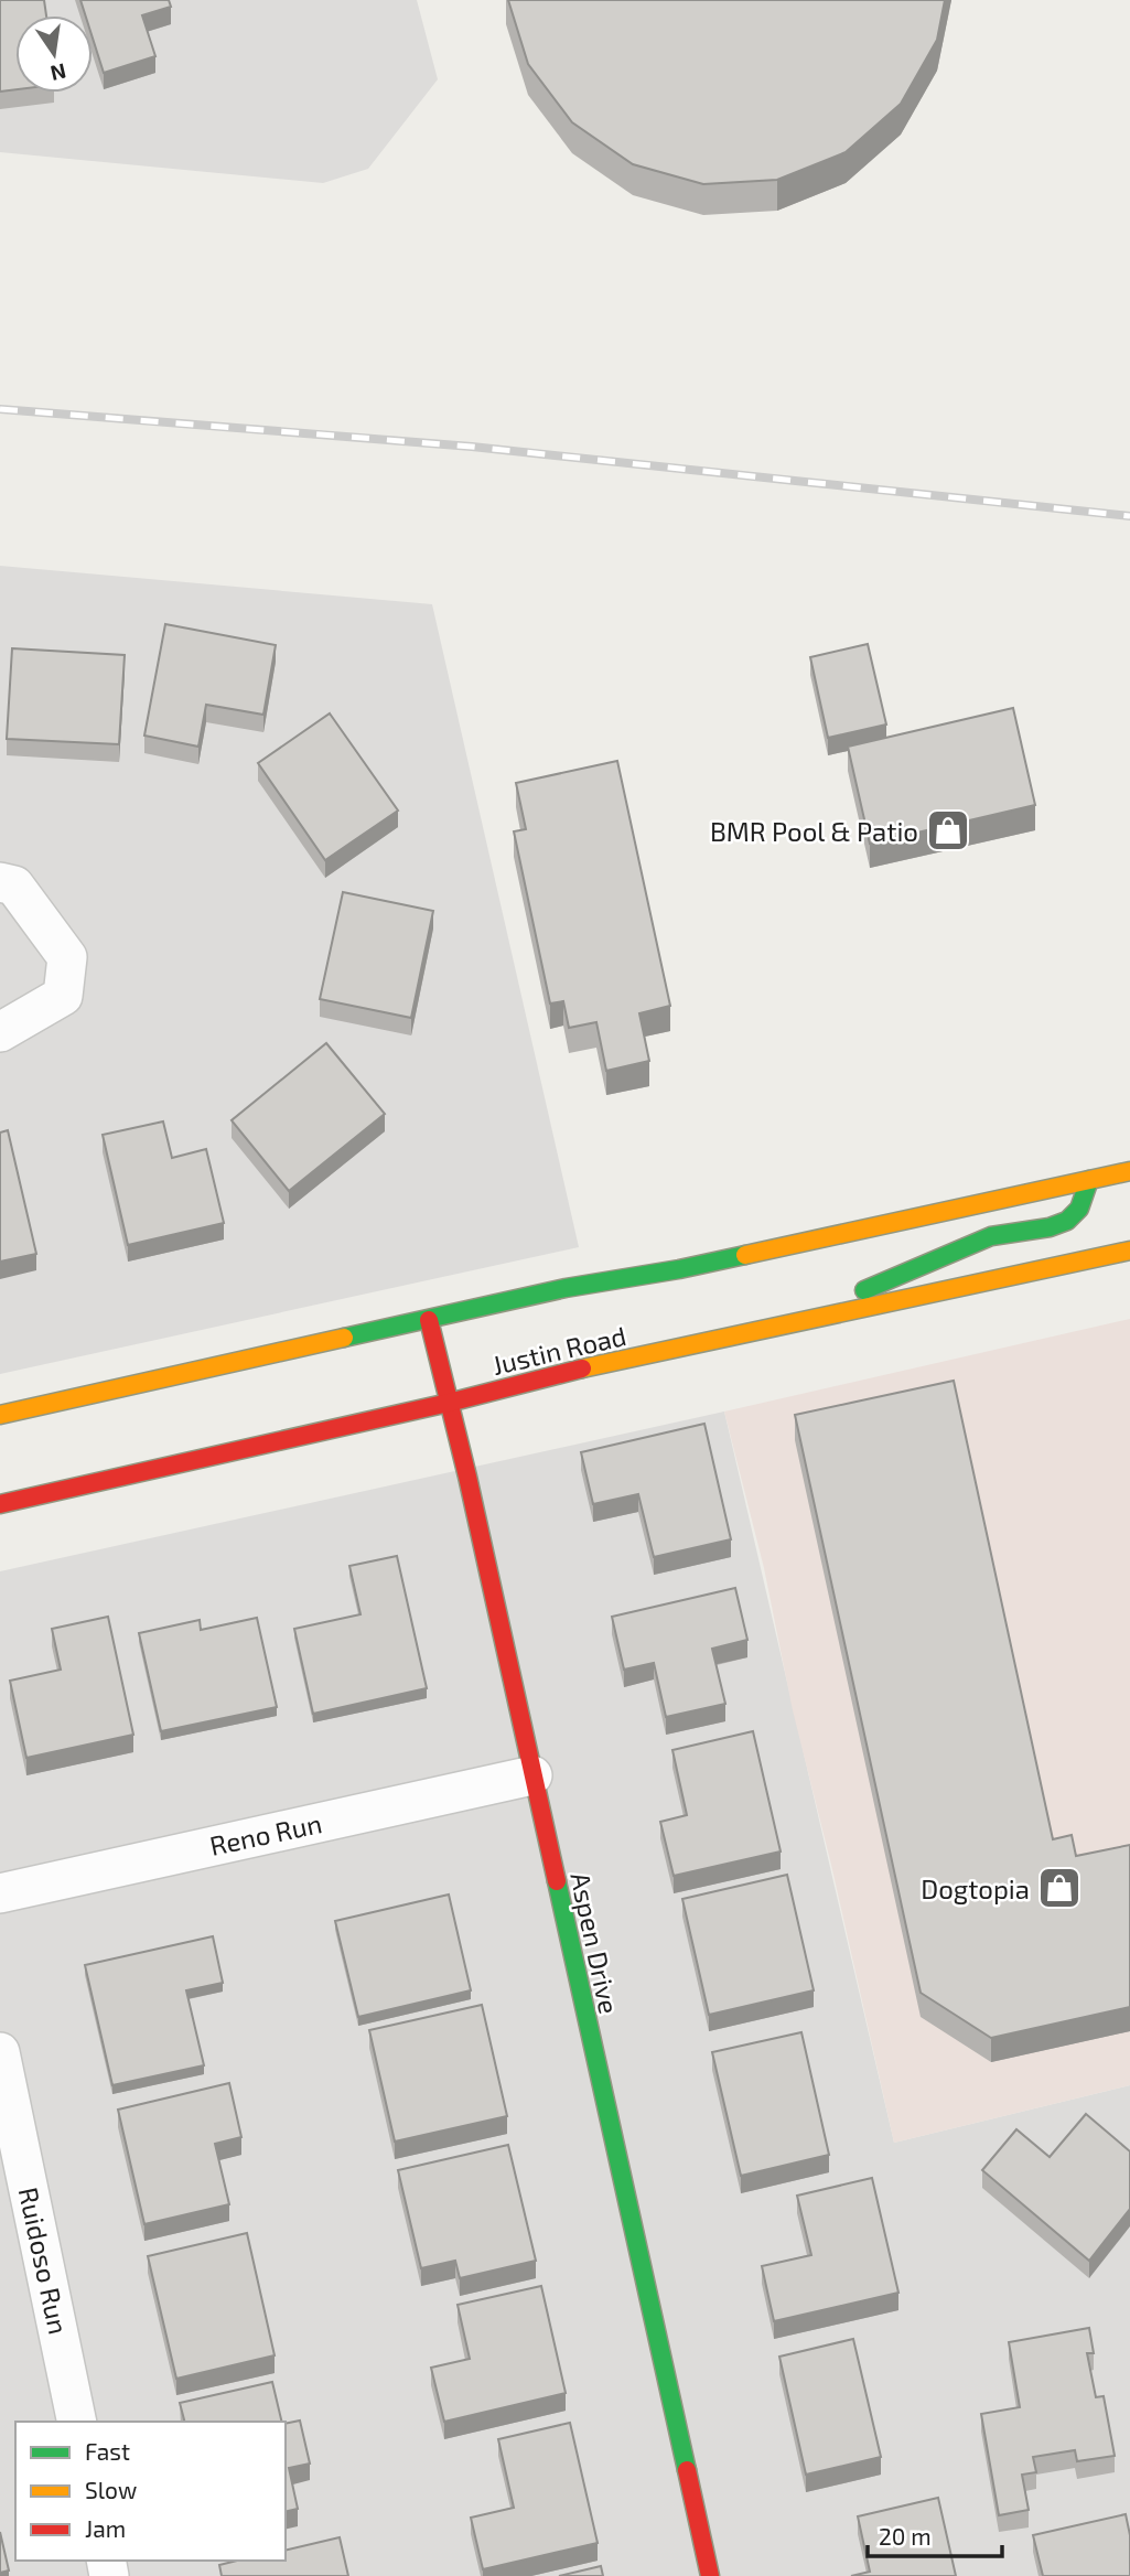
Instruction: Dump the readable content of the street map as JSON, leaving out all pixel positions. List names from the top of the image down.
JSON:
{
  "streets": {
    "main road": ["Justin Road", "Aspen Drive"],
    "street": ["Reno Run", "Ruidoso Run"]
  },
  "crossings": [
    ["Justin Road", "Aspen Drive"],
    ["Reno Run", "Aspen Drive"]
  ],
  "places": {
    "shop": ["BMR Pool & Patio", "Dogtopia"]
  },
  "legend": ["Fast", "Slow", "Jam"],
  "scale_bar": "20 m",
  "north": "bottom"
}
